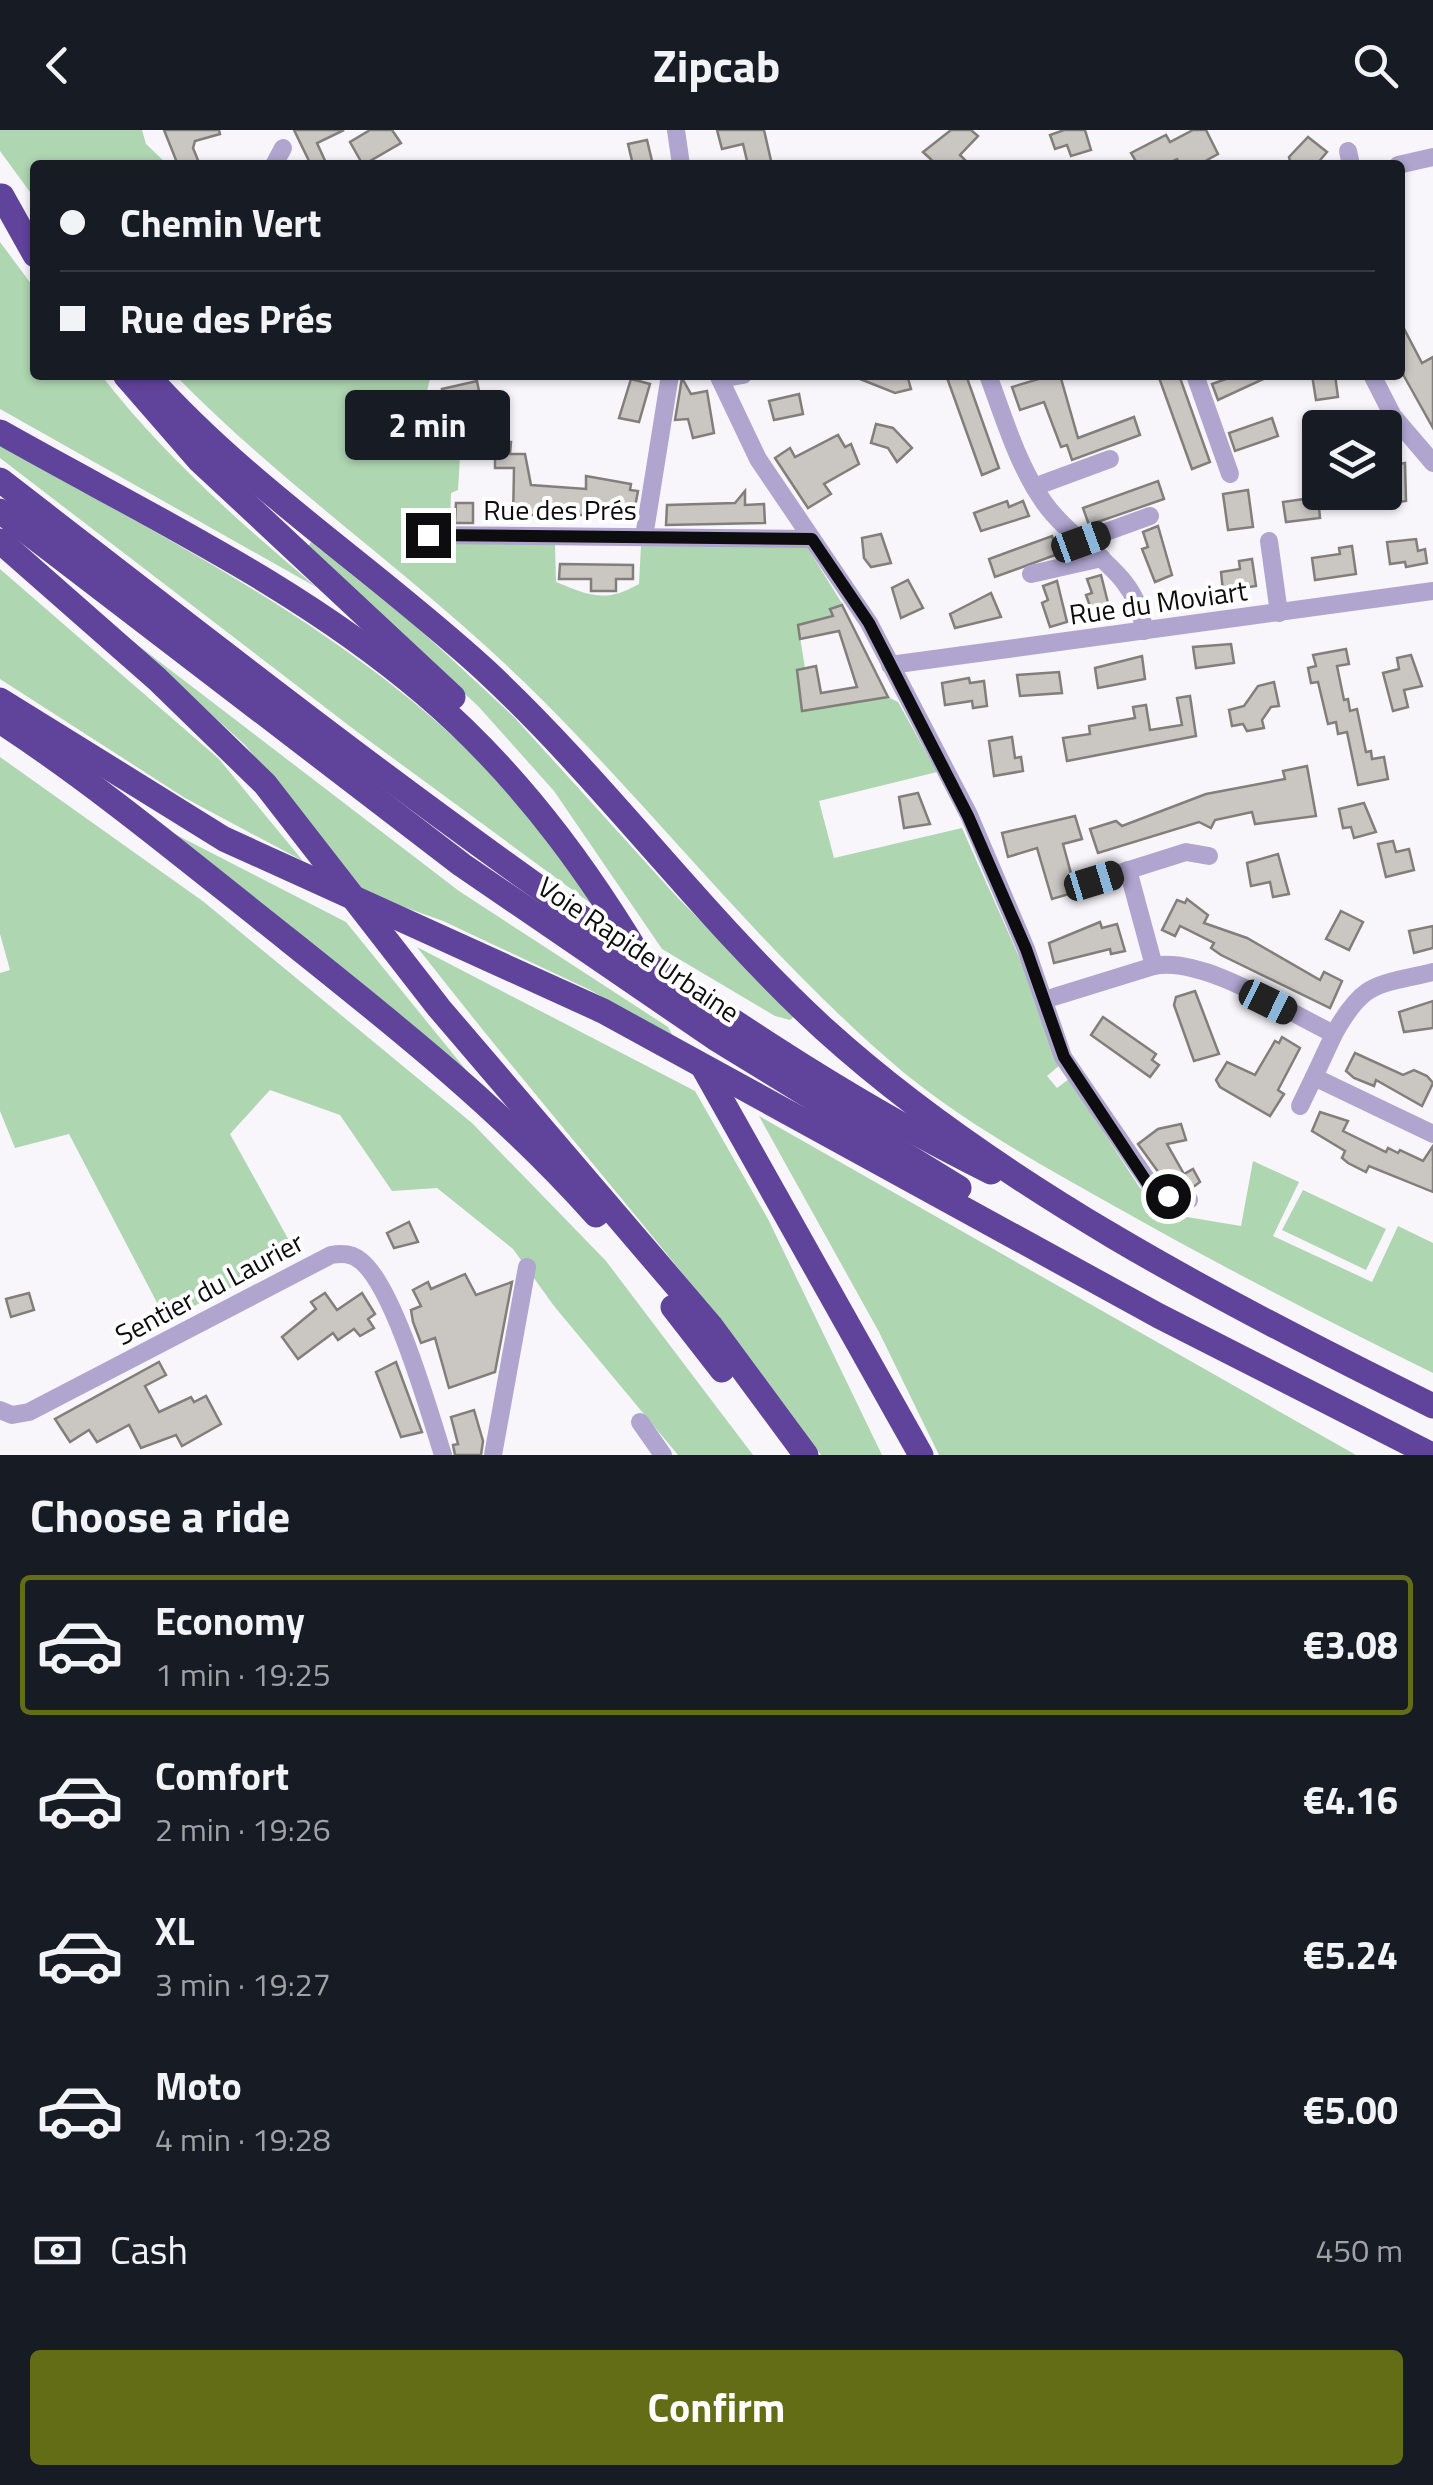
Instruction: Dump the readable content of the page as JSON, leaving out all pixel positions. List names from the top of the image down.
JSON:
{
  "streets": {
    "highway": ["Voie Rapide Urbaine"],
    "street": ["Rue des Prés", "Rue du Moviart", "Sentier du Laurier"]
  },
  "page": {
    "header": "Zipcab",
    "banner": ["Chemin Vert", "Rue des Prés"],
    "bubble": "2 min",
    "heading": "Choose a ride",
    "list": [
      {
        "name": "Economy",
        "note": "1 min · 19:25",
        "value": "€3.08"
      },
      {
        "name": "Comfort",
        "note": "2 min · 19:26",
        "value": "€4.16"
      },
      {
        "name": "XL",
        "note": "3 min · 19:27",
        "value": "€5.24"
      },
      {
        "name": "Moto",
        "note": "4 min · 19:28",
        "value": "€5.00"
      }
    ],
    "pay": ["Cash", "450 m"],
    "buttons": "Confirm"
  }
}
